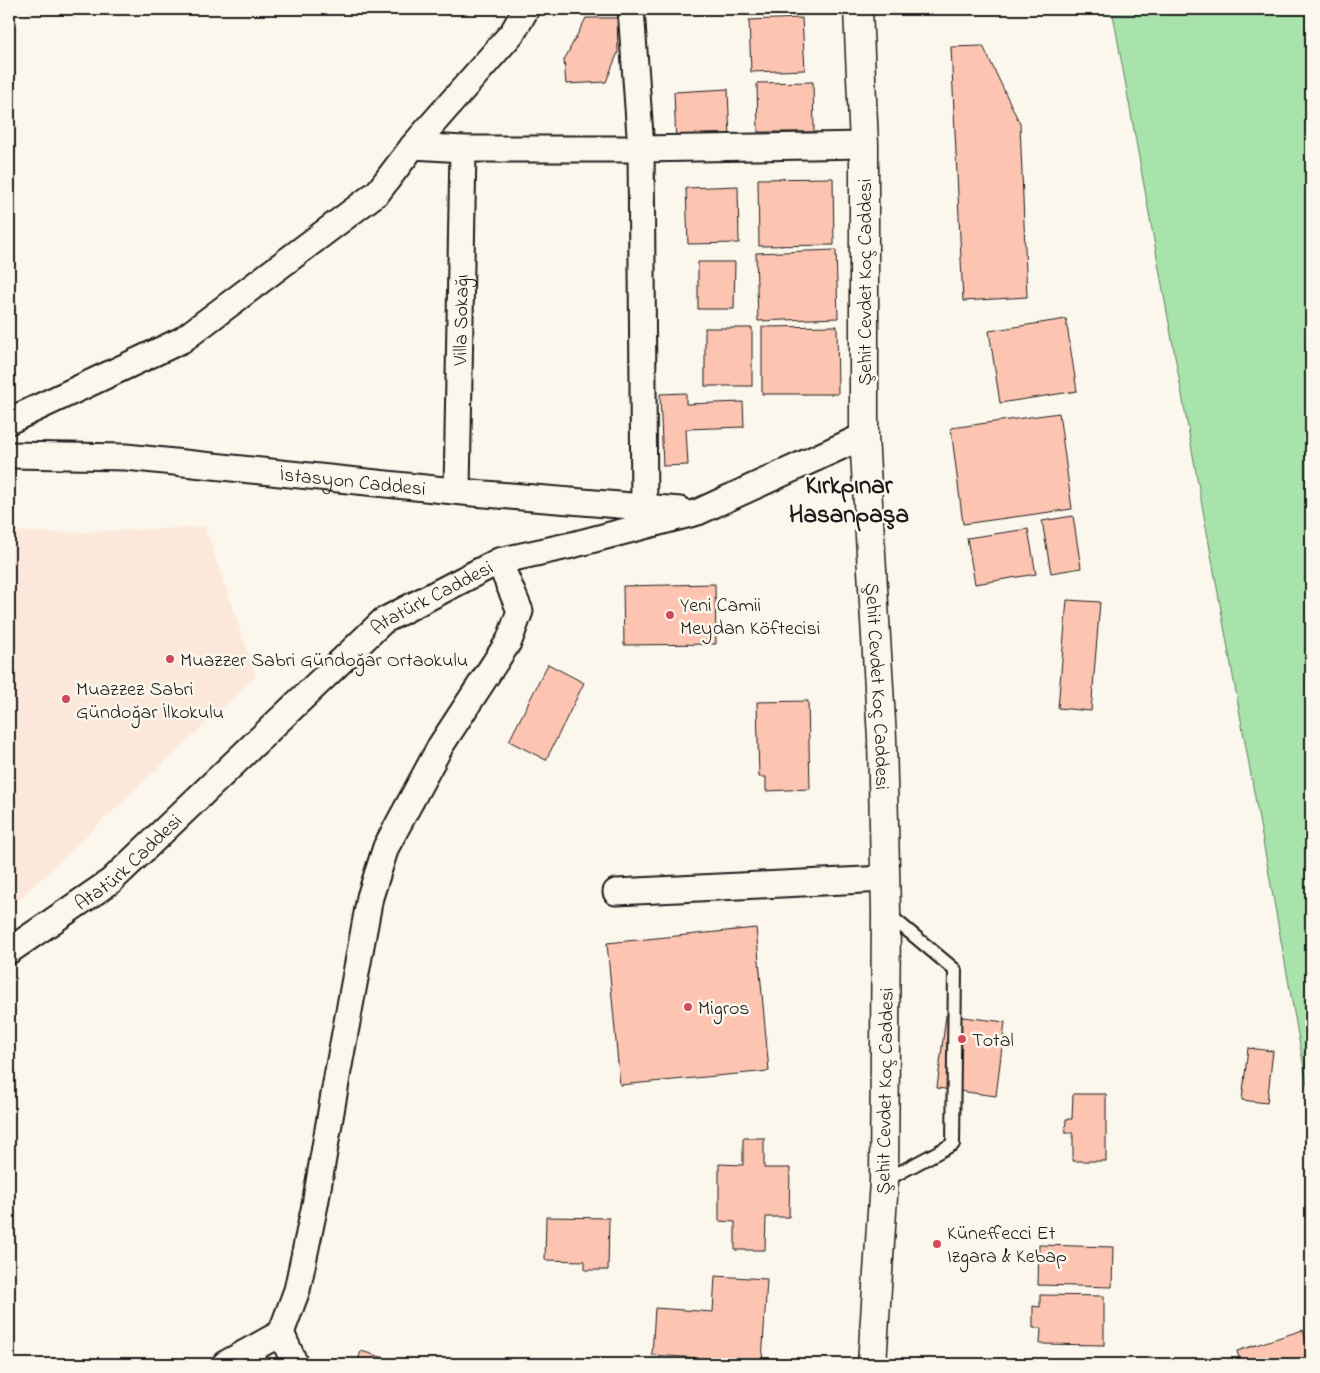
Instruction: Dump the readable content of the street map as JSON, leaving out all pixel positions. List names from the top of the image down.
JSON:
{
  "streets": {
    "main road": ["Şehit Cevdet Koç Caddesi"],
    "street": ["Villa Sokağı", "İstasyon Caddesi", "Atatürk Caddesi"]
  },
  "crossings": [
    ["Şehit Cevdet Koç Caddesi", "Atatürk Caddesi"],
    ["Villa Sokağı", "İstasyon Caddesi"],
    ["İstasyon Caddesi", "Atatürk Caddesi"]
  ],
  "districts": ["Kırkpınar Hasanpaşa"],
  "places": [
    "Yeni Camii Meydan Köftecisi",
    "Muazzer Sabri Gündoğar Ortaokulu",
    "Muazzez Sabri Gündoğar İlkokulu",
    "Migros",
    "Total",
    "Küneffecci Et Izgara & Kebap"
  ]
}
